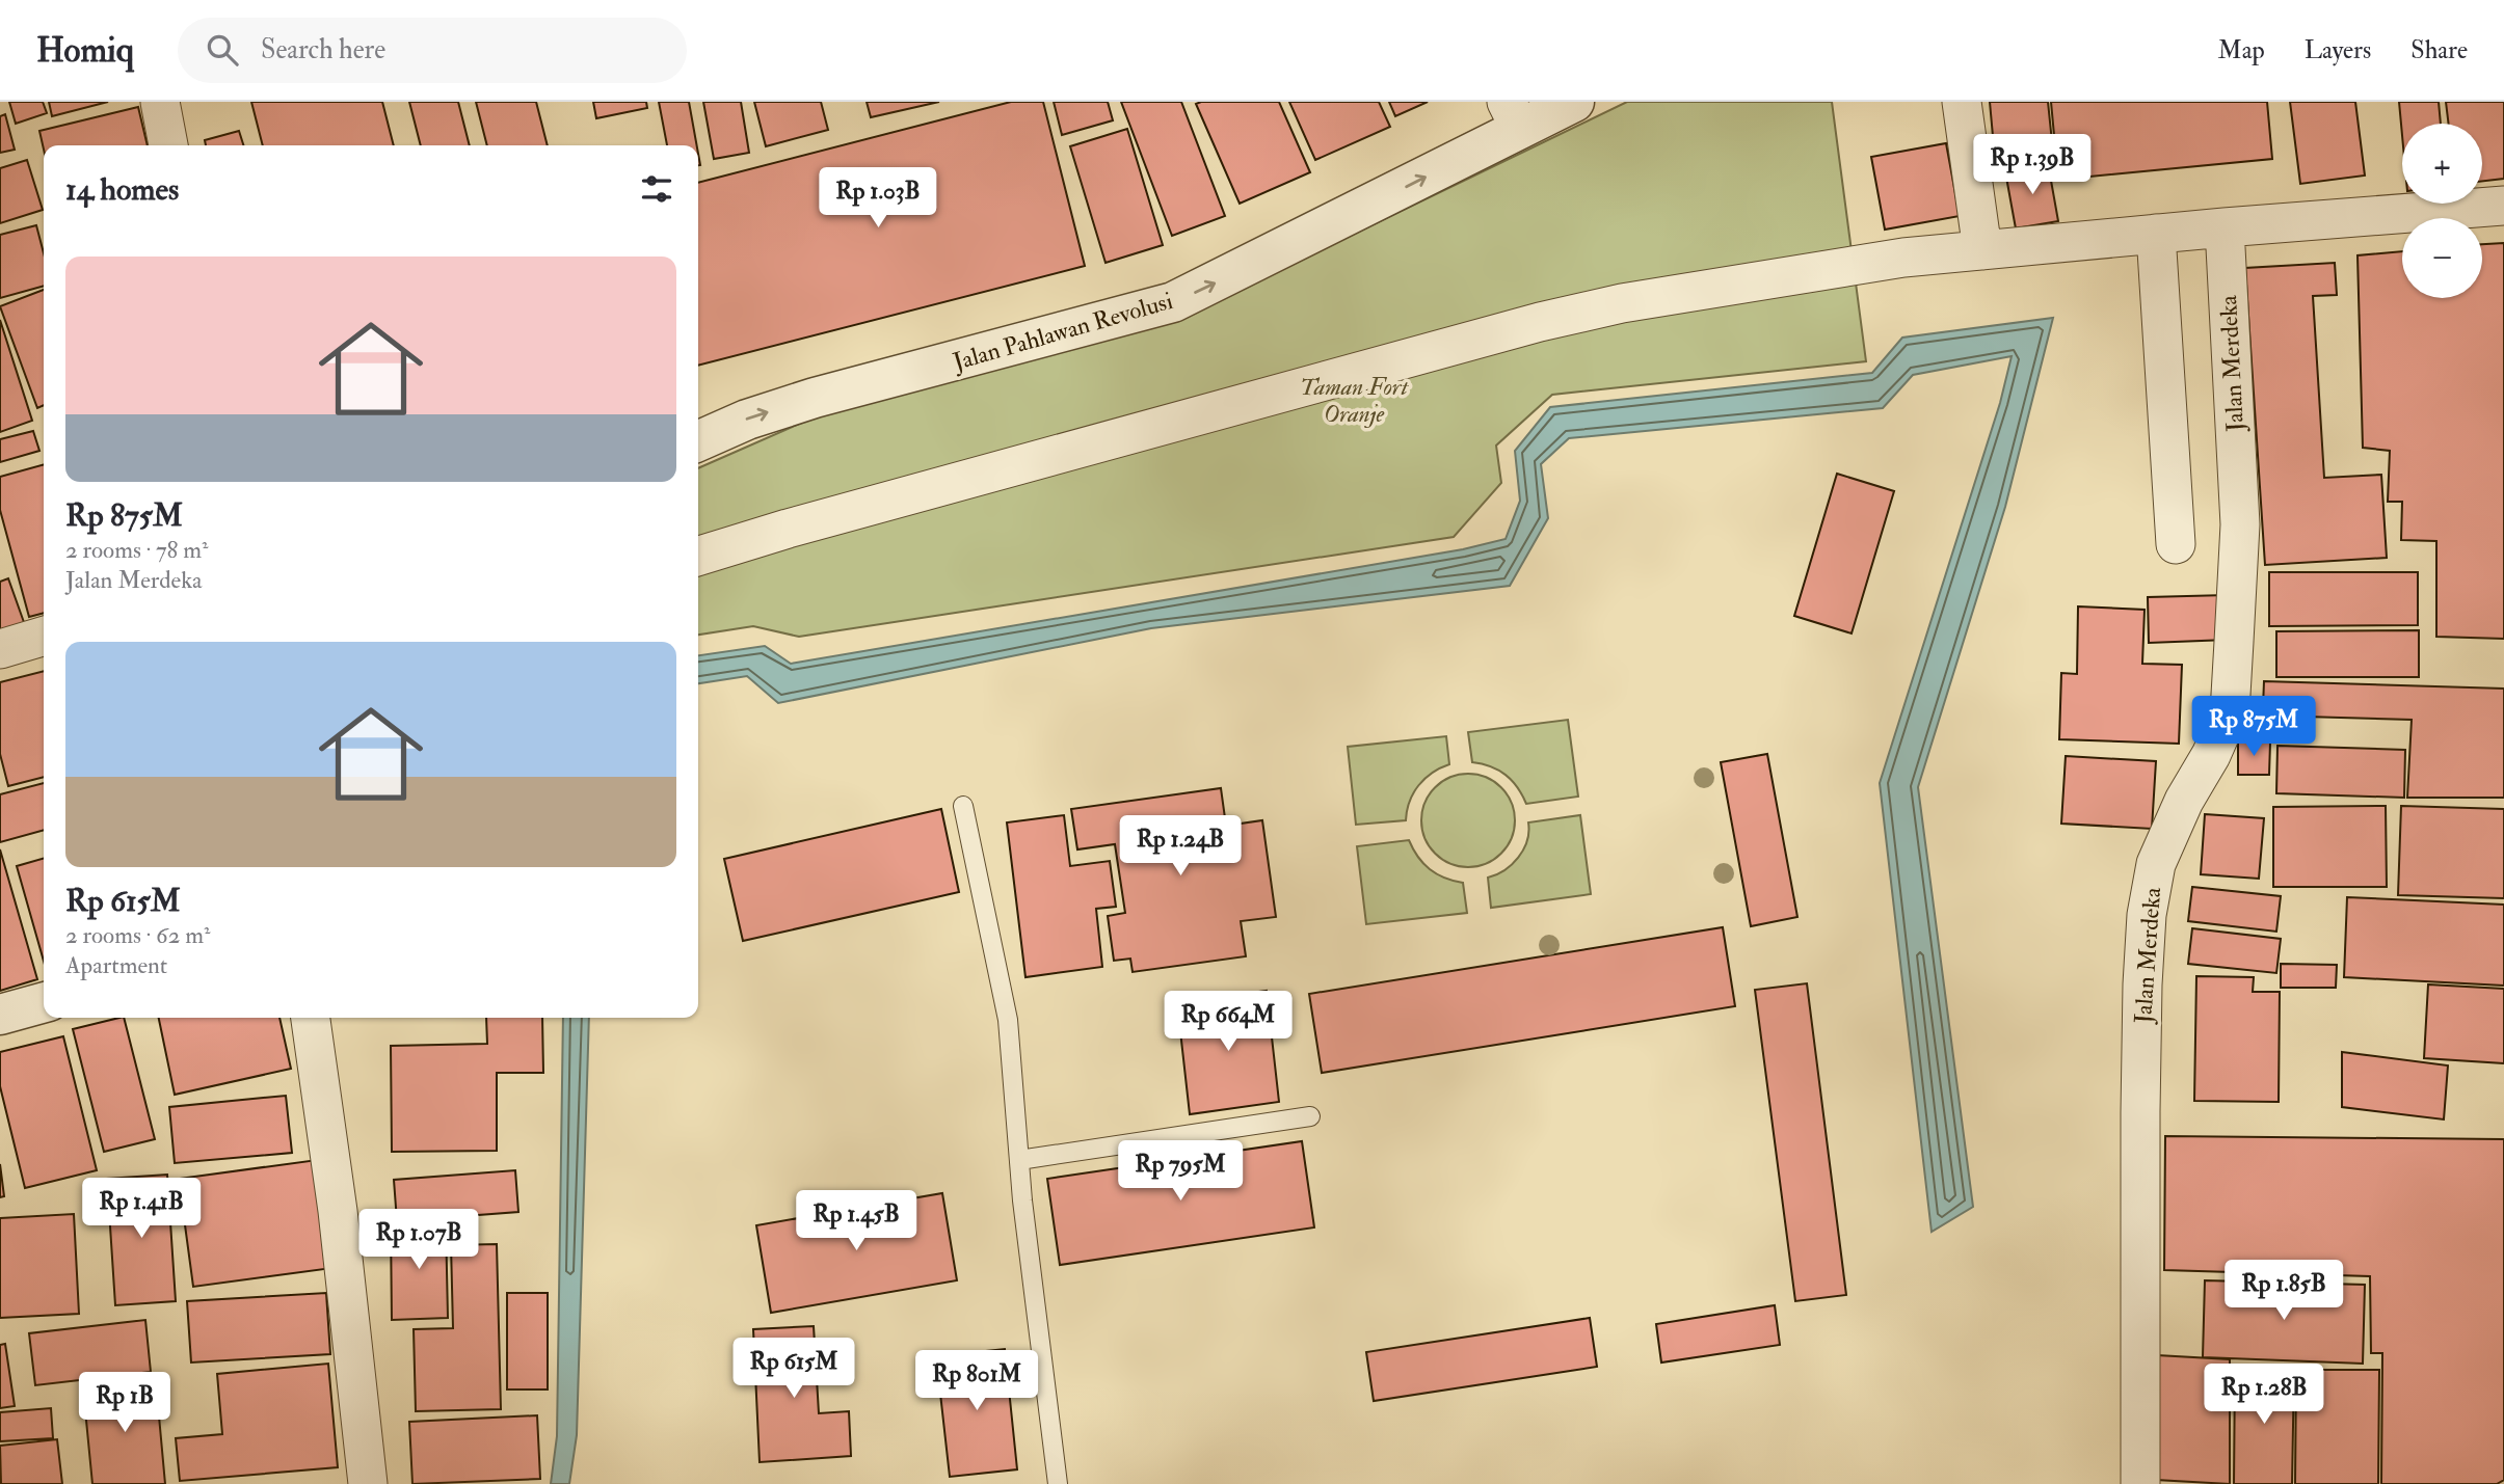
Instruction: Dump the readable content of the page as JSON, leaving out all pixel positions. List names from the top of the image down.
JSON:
{
  "streets": {
    "street": ["Jalan Pahlawan Revolusi", "Jalan Merdeka"]
  },
  "parks": ["Taman Fort Oranje"],
  "page": {
    "header": "Homiq",
    "search": "Search here",
    "nav": ["Map", "Layers", "Share"],
    "map_buttons": ["+", "−"],
    "price": [
      "Rp 1.39B",
      "Rp 1.03B",
      "Rp 875M",
      "Rp 1.24B",
      "Rp 664M",
      "Rp 795M",
      "Rp 1.41B",
      "Rp 1.45B",
      "Rp 1.07B",
      "Rp 1.85B",
      "Rp 615M",
      "Rp 801M",
      "Rp 1.28B",
      "Rp 1B"
    ],
    "heading": "14 homes",
    "list": [
      {
        "name": "Rp 875M",
        "note": "2 rooms · 78 m² · Jalan Merdeka"
      },
      {
        "name": "Rp 615M",
        "note": "2 rooms · 62 m² · Apartment"
      }
    ]
  }
}
